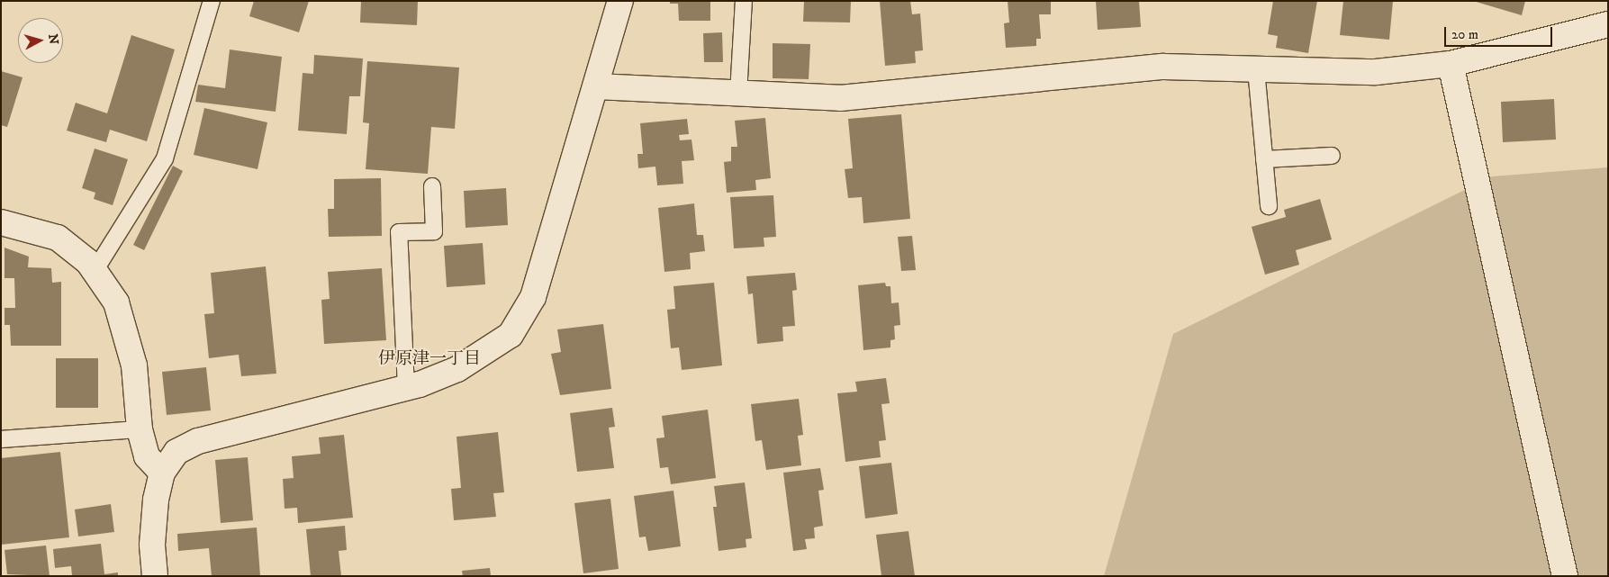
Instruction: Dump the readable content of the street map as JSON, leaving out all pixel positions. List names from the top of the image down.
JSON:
{
  "districts": ["伊原津一丁目"],
  "scale_bar": "20 m",
  "north": "right"
}
